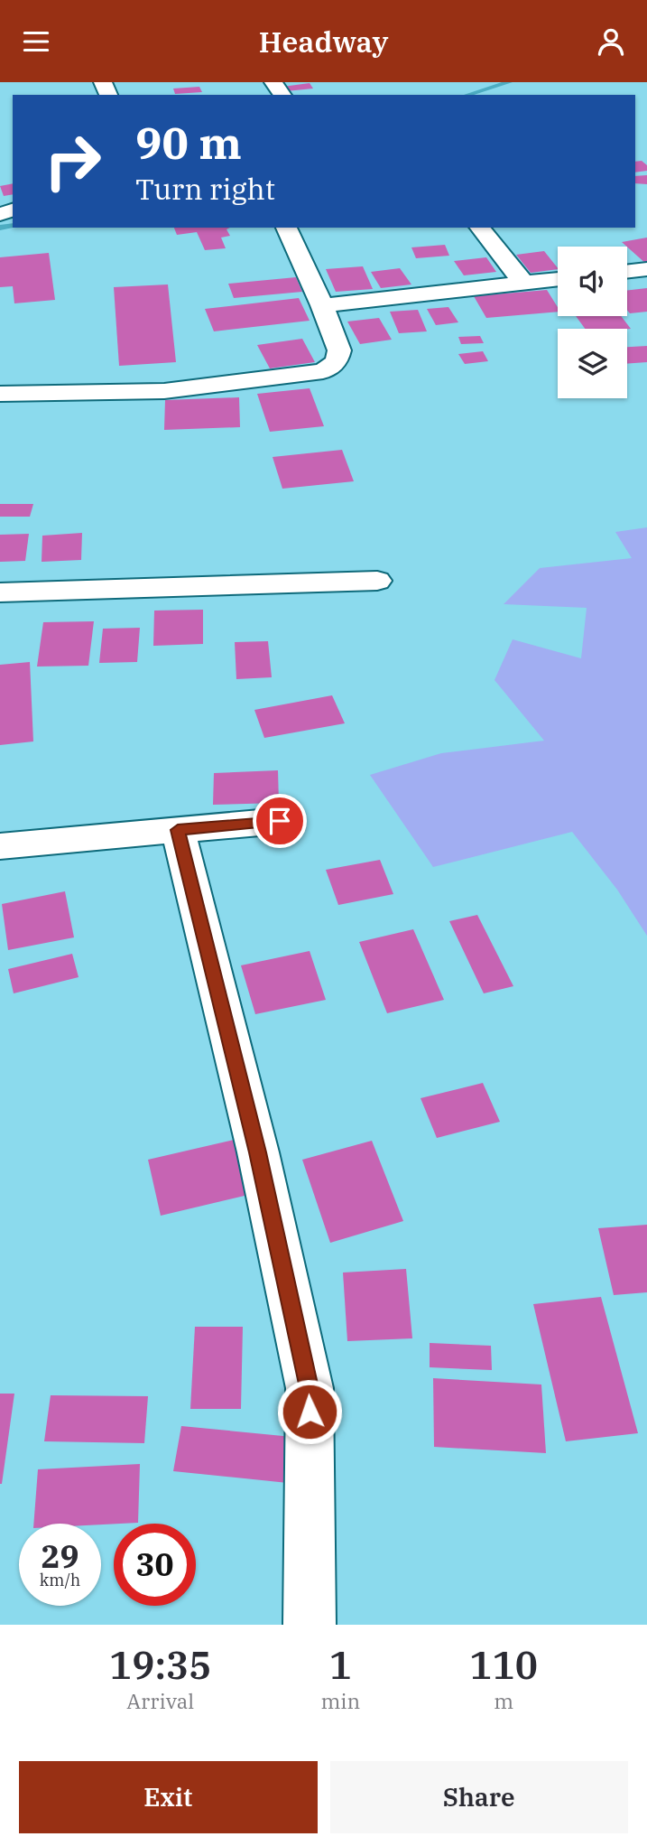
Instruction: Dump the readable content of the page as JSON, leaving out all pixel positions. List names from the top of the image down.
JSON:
{
  "page": {
    "header": "Headway",
    "turn": ["90 m", "Turn right"],
    "speed": "29 km/h",
    "limit": "30",
    "eta": [
      "19:35",
      "Arrival",
      "1",
      "min",
      "110",
      "m"
    ],
    "buttons": ["Exit", "Share"]
  }
}
